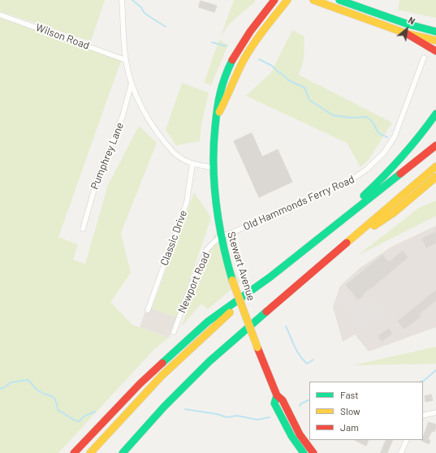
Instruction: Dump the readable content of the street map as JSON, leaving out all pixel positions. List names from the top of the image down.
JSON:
{
  "streets": {
    "main road": ["Stewart Avenue"],
    "street": [
      "Wilson Road",
      "Pumphrey Lane",
      "Old Hammonds Ferry Road",
      "Classic Drive",
      "Newport Road"
    ]
  },
  "crossings": [
    ["Old Hammonds Ferry Road", "Stewart Avenue"],
    ["Old Hammonds Ferry Road", "Newport Road"],
    ["Stewart Avenue", "Newport Road"]
  ],
  "legend": ["Fast", "Slow", "Jam"],
  "north": "top right"
}
